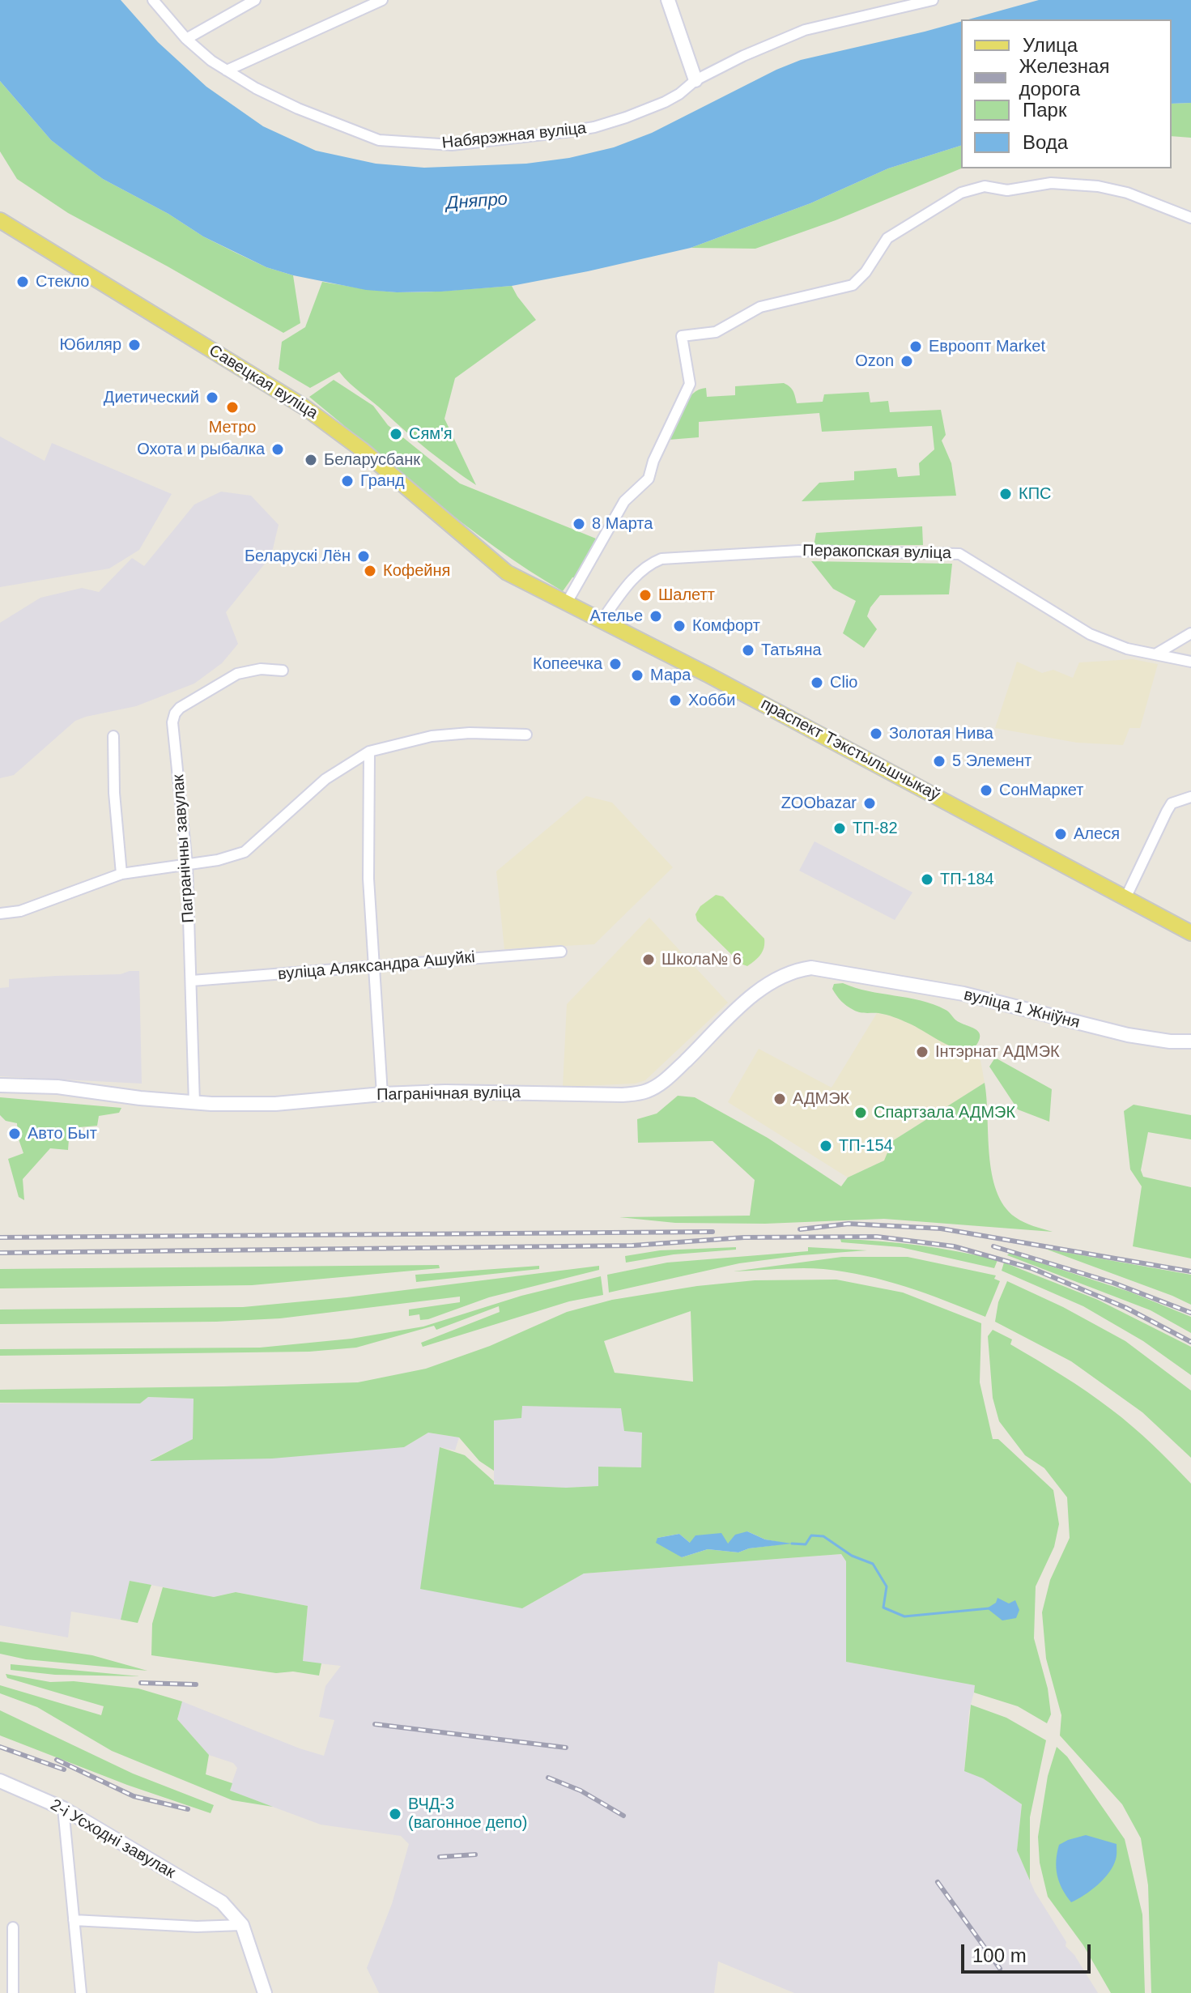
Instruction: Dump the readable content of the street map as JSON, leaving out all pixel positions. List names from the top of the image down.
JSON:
{
  "streets": {
    "main road": [
      "Савецкая вуліца",
      "праспект Тэкстыльшчыкаў",
      "вуліца 1 Жніўня",
      "Пагранічная вуліца",
      "2-і Усходні завулак"
    ],
    "street": [
      "Набярэжная вуліца",
      "Перакопская вуліца",
      "Пагранічны завулак",
      "вуліца Аляксандра Ашуйкі"
    ]
  },
  "crossings": [
    ["Савецкая вуліца", "праспект Тэкстыльшчыкаў"],
    ["Перакопская вуліца", "праспект Тэкстыльшчыкаў"],
    ["Пагранічны завулак", "вуліца Аляксандра Ашуйкі"],
    ["Пагранічны завулак", "Пагранічная вуліца"],
    ["вуліца 1 Жніўня", "Пагранічная вуліца"]
  ],
  "water": ["Дняпро"],
  "places": [
    "Стекло",
    "Юбиляр",
    "Евроопт Market",
    "Ozon",
    "Диетический",
    "Метро",
    "Сям'я",
    "Охота и рыбалка",
    "Беларусбанк",
    "Гранд",
    "КПС",
    "8 Марта",
    "Беларускі Лён",
    "Кофейня",
    "Шалетт",
    "Ателье",
    "Комфорт",
    "Татьяна",
    "Копеечка",
    "Мара",
    "Clio",
    "Хобби",
    "Золотая Нива",
    "5 Элемент",
    "СонМаркет",
    "ZOObazar",
    "ТП-82",
    "Алеся",
    "ТП-184",
    "Школа№ 6",
    "Інтэрнат АДМЭК",
    "АДМЭК",
    "Спартзала АДМЭК",
    "Авто Быт",
    "ТП-154",
    "ВЧД-3 (вагонное депо)"
  ],
  "legend": [
    "Улица",
    "Железная дорога",
    "Парк",
    "Вода"
  ],
  "scale_bar": "100 m"
}
